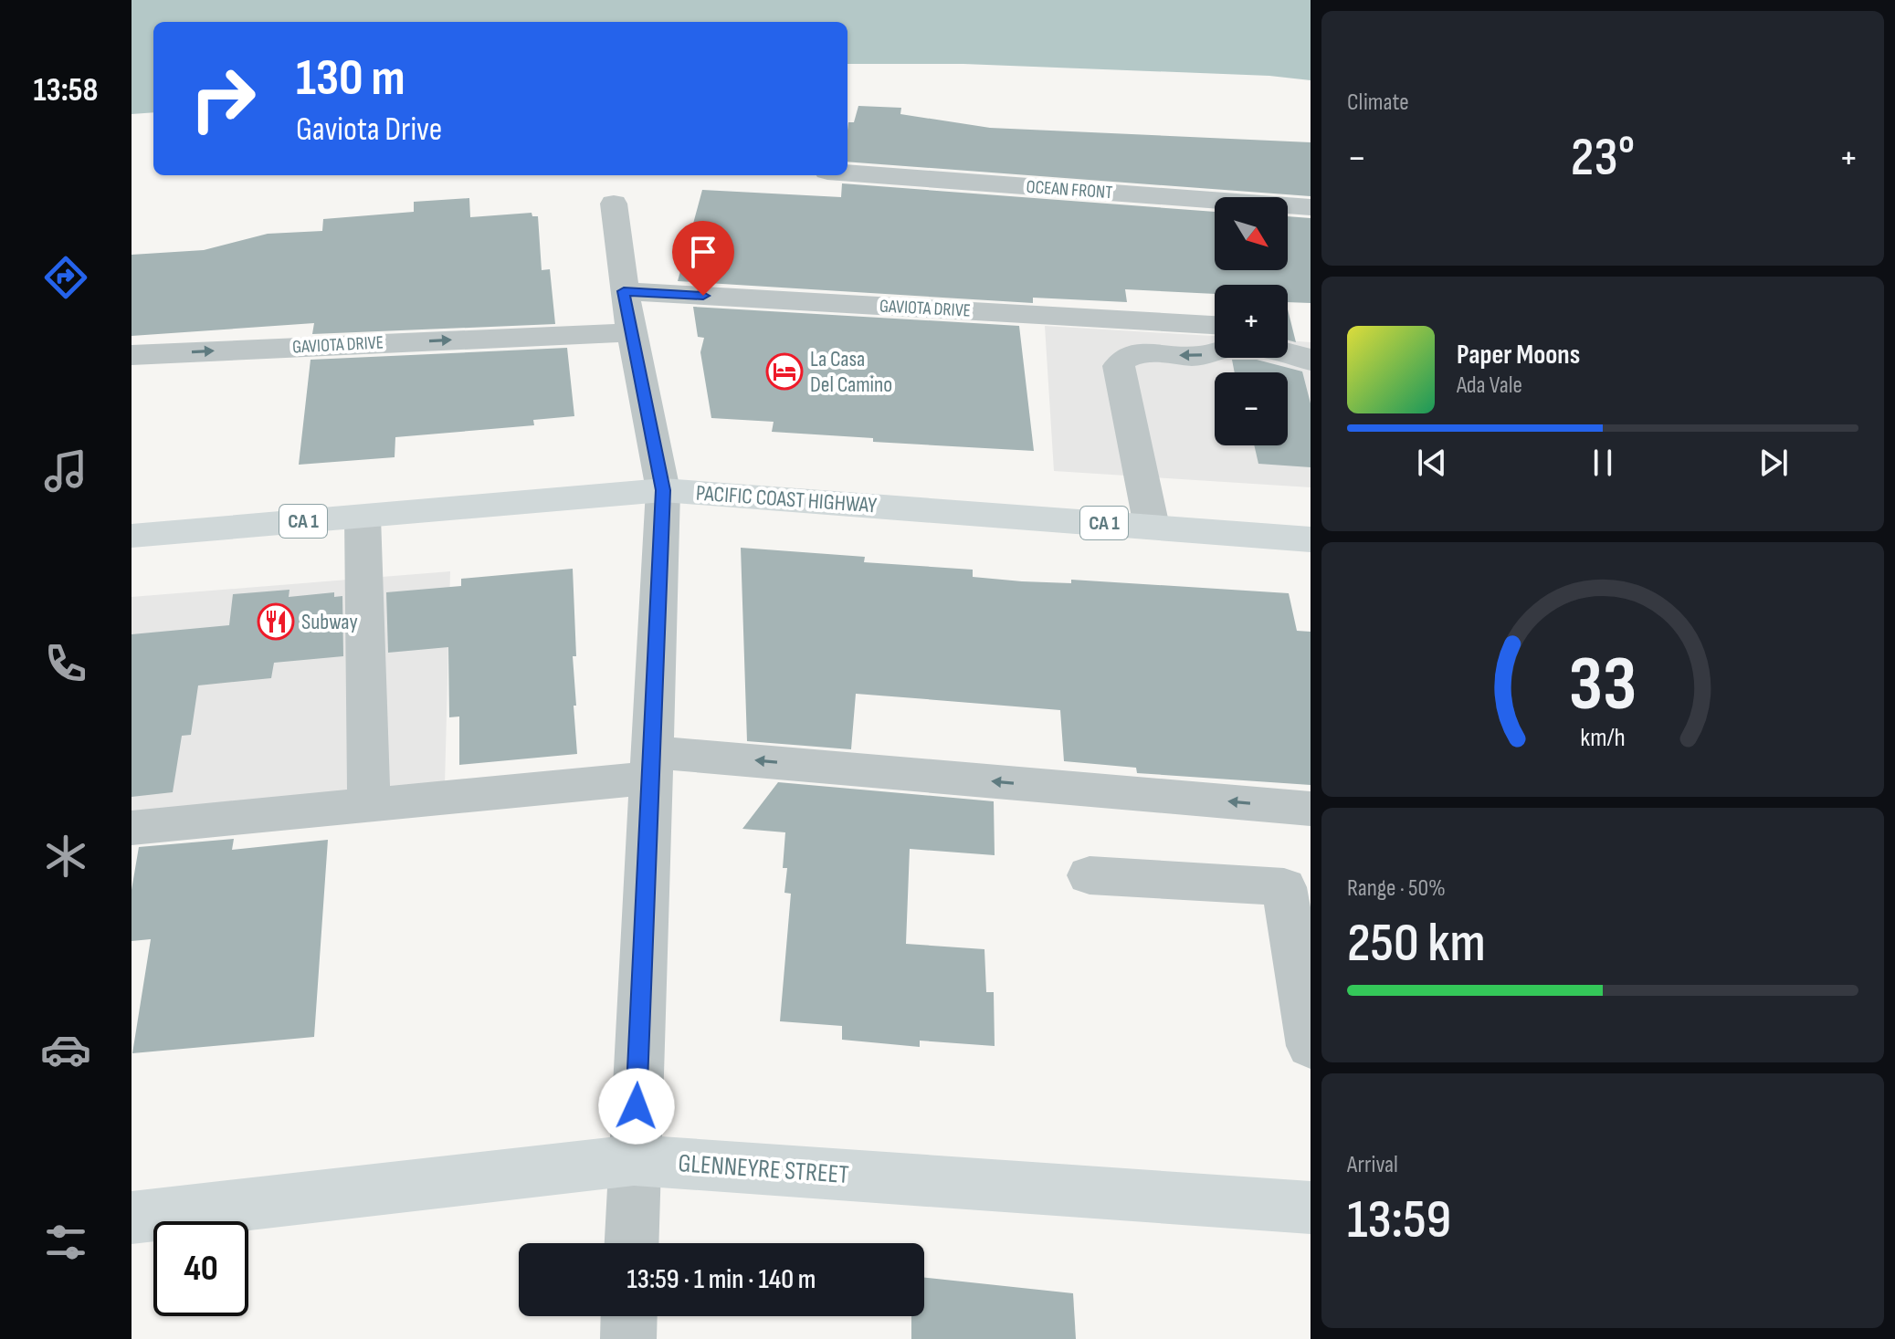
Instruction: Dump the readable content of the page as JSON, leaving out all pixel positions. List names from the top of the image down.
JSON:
{
  "streets": {
    "main road": ["PACIFIC COAST HIGHWAY", "CA 1", "GLENNEYRE STREET"],
    "street": ["OCEAN FRONT", "GAVIOTA DRIVE"]
  },
  "one_way": ["GAVIOTA DRIVE"],
  "places": {
    "hotel": ["La Casa Del Camino"],
    "restaurant": ["Subway"]
  },
  "north": "bottom right",
  "page": {
    "tabs": "13:58",
    "tile": [
      "Climate",
      ["Range · 50%", "250 km"],
      ["Arrival", "13:59"]
    ],
    "turn": ["130 m", "Gaviota Drive"],
    "heat": ["−", "23°", "+"],
    "map_buttons": ["+", "−"],
    "song": ["Paper Moons", "Ada Vale"],
    "limit": "40",
    "trip": "13:59 · 1 min · 140 m",
    "gauge": ["33", "km/h"]
  }
}
